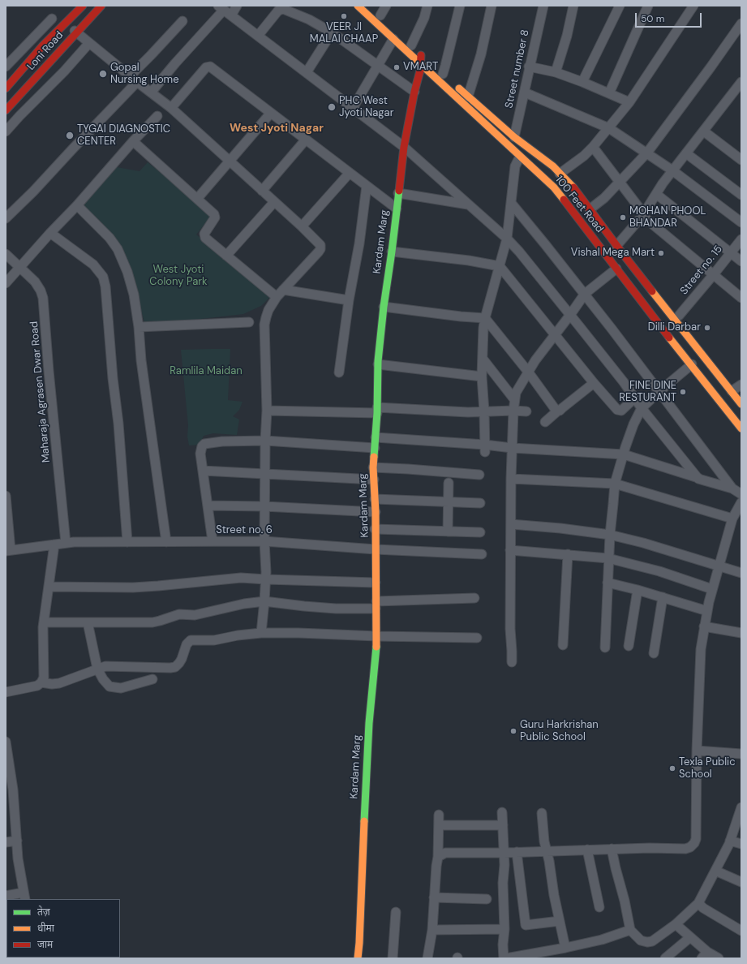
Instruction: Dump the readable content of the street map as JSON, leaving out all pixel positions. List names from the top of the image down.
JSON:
{
  "streets": {
    "main road": ["Loni Road", "100 Feet Road", "Kardam Marg"],
    "street": [
      "Street number 8",
      "Street no. 15",
      "Maharaja Agrasen Dwar Road",
      "Street no. 6"
    ]
  },
  "crossings": [
    ["Street number 8", "100 Feet Road"],
    ["100 Feet Road", "Kardam Marg"],
    ["Kardam Marg", "Street no. 6"],
    ["Maharaja Agrasen Dwar Road", "Street no. 6"]
  ],
  "districts": ["West Jyoti Nagar"],
  "parks": ["West Jyoti Colony Park", "Ramlila Maidan"],
  "places": [
    "VEER JI MALAI CHAAP",
    "VMART",
    "Gopal Nursing Home",
    "PHC West Jyoti Nagar",
    "TYGAI DIAGNOSTIC CENTER",
    "MOHAN PHOOL BHANDAR",
    "Vishal Mega Mart",
    "Dilli Darbar",
    "FINE DINE RESTURANT",
    "Guru Harkrishan Public School",
    "Texla Public School"
  ],
  "legend": ["तेज़", "धीमा", "जाम"],
  "scale_bar": "50 m"
}
